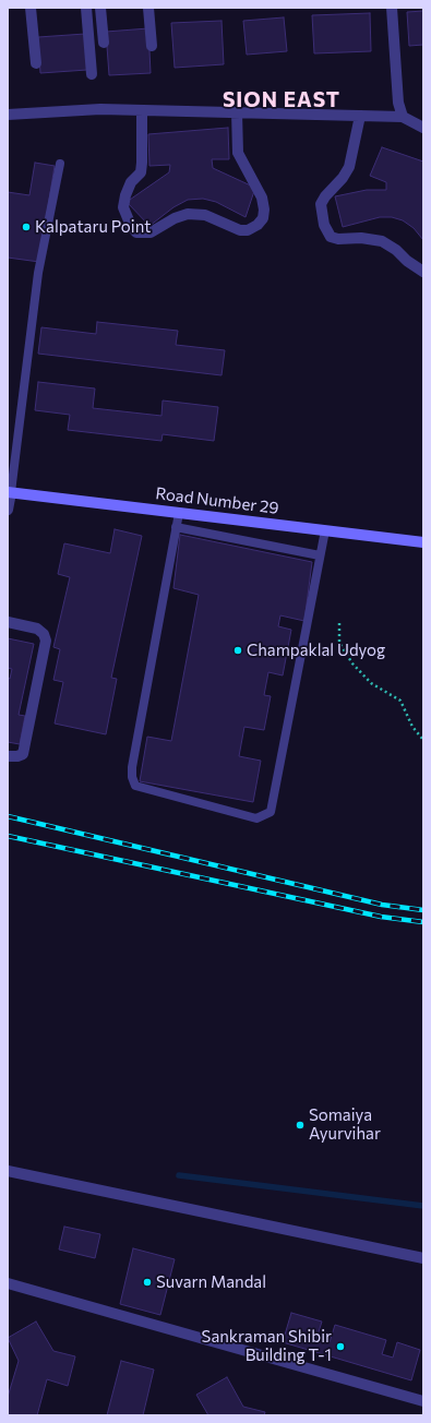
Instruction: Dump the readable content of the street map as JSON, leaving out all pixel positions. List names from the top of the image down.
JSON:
{
  "streets": {
    "main road": ["Road Number 29"]
  },
  "districts": ["SION EAST"],
  "places": [
    "Kalpataru Point",
    "Champaklal Udyog",
    "Somaiya Ayurvihar",
    "Suvarn Mandal",
    "Sankraman Shibir Building T-1"
  ]
}
